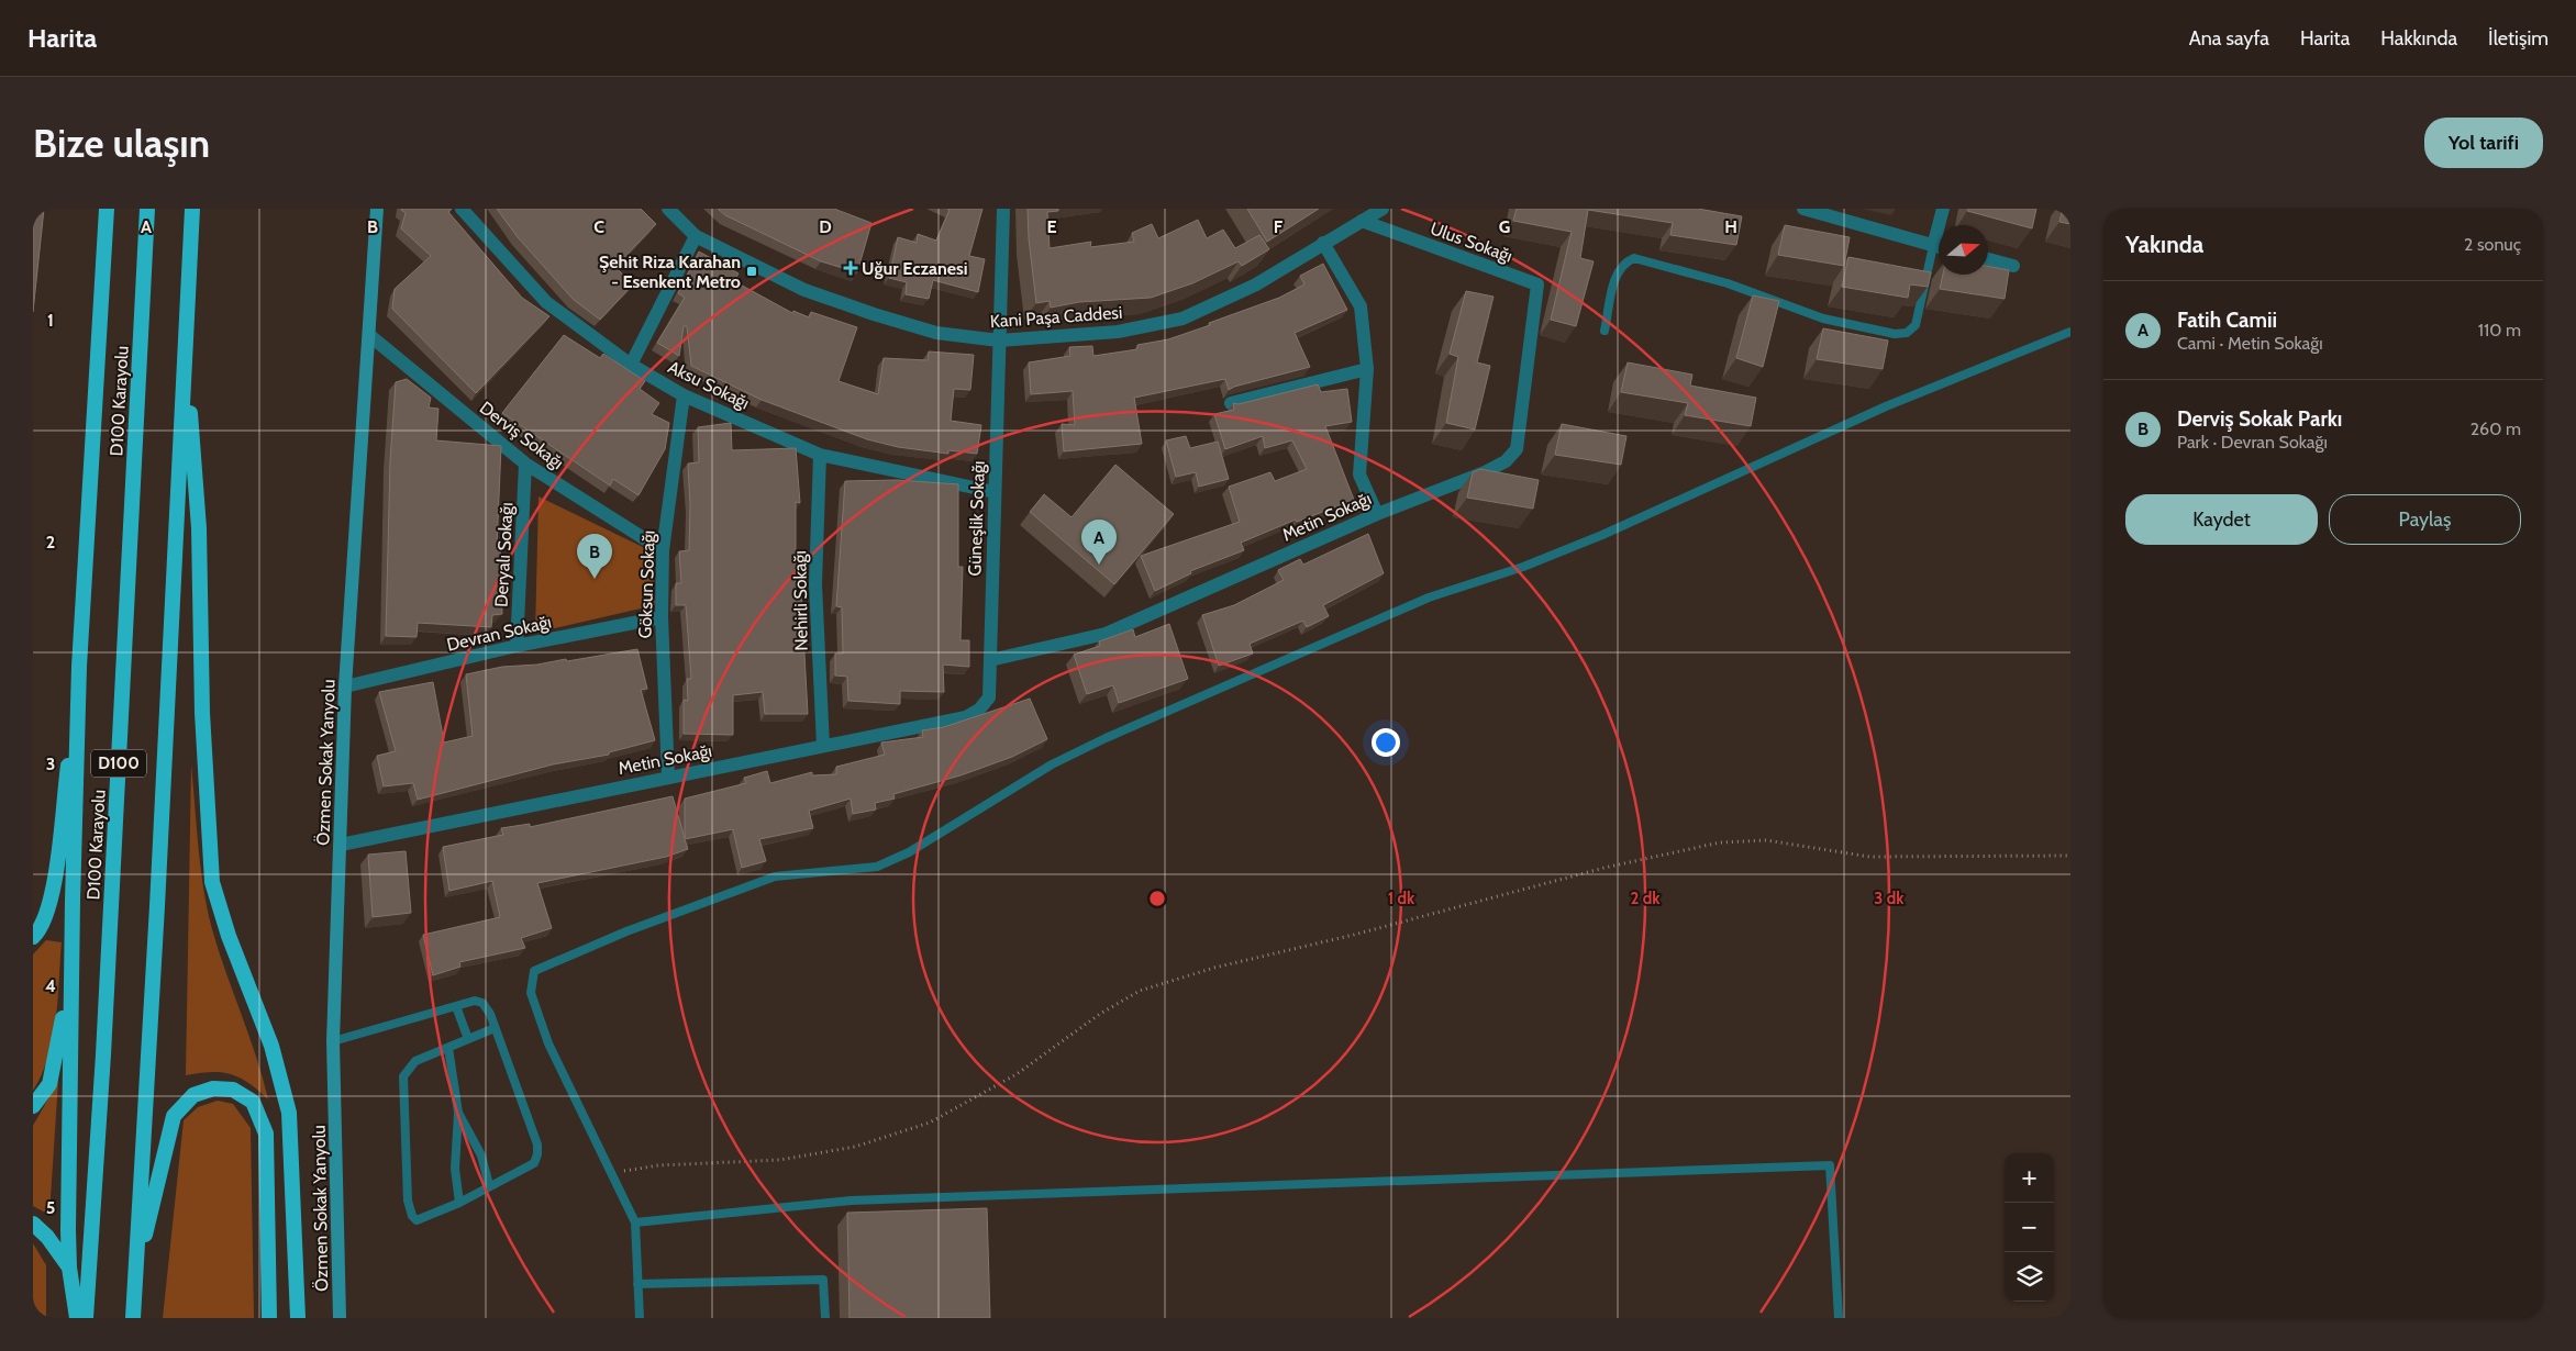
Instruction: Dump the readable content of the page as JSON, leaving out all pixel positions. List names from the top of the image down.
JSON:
{
  "streets": {
    "highway": ["D100 Karayolu", "D100"],
    "main road": ["Özmen Sokak Yanyolu"],
    "street": [
      "Ulus Sokağı",
      "Kani Paşa Caddesi",
      "Aksu Sokağı",
      "Derviş Sokağı",
      "Metin Sokağı",
      "Güneşlik Sokağı",
      "Deryalı Sokağı",
      "Göksun Sokağı",
      "Nehirli Sokağı",
      "Devran Sokağı"
    ]
  },
  "crossings": [
    ["Ulus Sokağı", "Kani Paşa Caddesi"],
    ["Ulus Sokağı", "Metin Sokağı"],
    ["Kani Paşa Caddesi", "Güneşlik Sokağı"],
    ["Aksu Sokağı", "Güneşlik Sokağı"],
    ["Aksu Sokağı", "Göksun Sokağı"],
    ["Aksu Sokağı", "Nehirli Sokağı"],
    ["Derviş Sokağı", "Deryalı Sokağı"],
    ["Derviş Sokağı", "Göksun Sokağı"],
    ["Derviş Sokağı", "Özmen Sokak Yanyolu"],
    ["Metin Sokağı", "Güneşlik Sokağı"],
    ["Metin Sokağı", "Göksun Sokağı"],
    ["Metin Sokağı", "Nehirli Sokağı"],
    ["Metin Sokağı", "Özmen Sokak Yanyolu"],
    ["Deryalı Sokağı", "Devran Sokağı"],
    ["Göksun Sokağı", "Devran Sokağı"],
    ["Devran Sokağı", "Özmen Sokak Yanyolu"]
  ],
  "places": {
    "health": ["Uğur Eczanesi"],
    "transit": ["Şehi̇t Riza Karahan - Esenkent Metro"]
  },
  "north": "right",
  "page": {
    "header": "Harita",
    "nav": [
      "Ana sayfa",
      "Harita",
      "Hakkında",
      "İletişim"
    ],
    "buttons": [
      "Yol tarifi",
      ["Kaydet", "Paylaş"]
    ],
    "title": "Bize ulaşın",
    "heading": ["Yakında", "2 sonuç"],
    "list": [
      {
        "mark": "A",
        "name": "Fatih Camii",
        "note": "Cami · Metin Sokağı",
        "value": "110 m"
      },
      {
        "mark": "B",
        "name": "Derviş Sokak Parkı",
        "note": "Park · Devran Sokağı",
        "value": "260 m"
      }
    ],
    "pins": ["A", "B"],
    "map_buttons": ["+", "−"]
  },
  "grid": {
    "columns": [
      "A",
      "B",
      "C",
      "D",
      "E",
      "F",
      "G",
      "H"
    ],
    "rows": [
      "1",
      "2",
      "3",
      "4",
      "5"
    ]
  },
  "rings": ["1 dk", "2 dk", "3 dk"]
}
